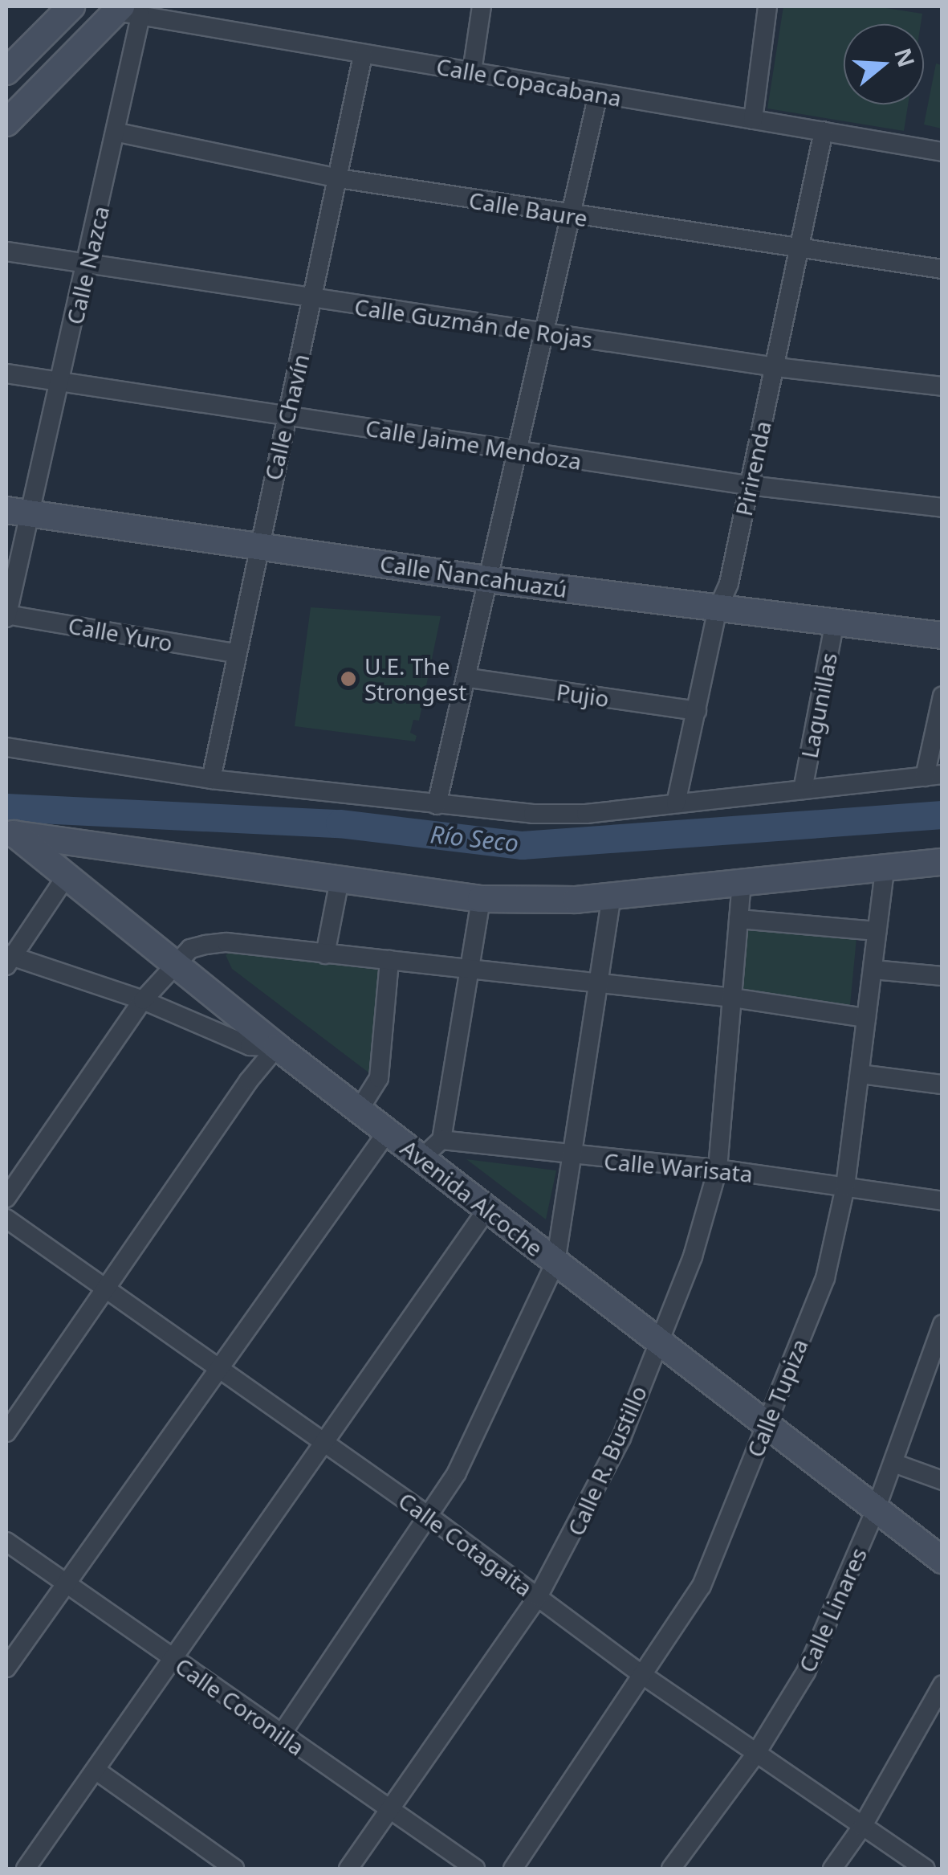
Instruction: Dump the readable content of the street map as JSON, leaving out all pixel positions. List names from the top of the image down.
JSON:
{
  "streets": {
    "street": [
      "Calle Copacabana",
      "Calle Baure",
      "Calle Nazca",
      "Calle Guzmán de Rojas",
      "Calle Chavín",
      "Calle Jaime Mendoza",
      "Pirirenda",
      "Calle Ñancahuazú",
      "Calle Yuro",
      "Pujio",
      "Lagunillas",
      "Calle Warisata",
      "Avenida Alcoche",
      "Calle Tupiza",
      "Calle R. Bustillo",
      "Calle Cotagaita",
      "Calle Linares",
      "Calle Coronilla"
    ]
  },
  "crossings": [
    ["Calle Copacabana", "Calle Nazca"],
    ["Calle Copacabana", "Calle Chavín"],
    ["Calle Copacabana", "Pirirenda"],
    ["Calle Baure", "Calle Nazca"],
    ["Calle Baure", "Calle Chavín"],
    ["Calle Baure", "Pirirenda"],
    ["Calle Nazca", "Calle Guzmán de Rojas"],
    ["Calle Nazca", "Calle Jaime Mendoza"],
    ["Calle Nazca", "Calle Ñancahuazú"],
    ["Calle Nazca", "Calle Yuro"],
    ["Calle Guzmán de Rojas", "Calle Chavín"],
    ["Calle Guzmán de Rojas", "Pirirenda"],
    ["Calle Chavín", "Calle Jaime Mendoza"],
    ["Calle Chavín", "Calle Ñancahuazú"],
    ["Calle Chavín", "Calle Yuro"],
    ["Calle Jaime Mendoza", "Pirirenda"],
    ["Pirirenda", "Calle Ñancahuazú"],
    ["Pirirenda", "Pujio"],
    ["Calle Ñancahuazú", "Lagunillas"],
    ["Calle Warisata", "Calle Tupiza"],
    ["Calle Warisata", "Calle R. Bustillo"],
    ["Avenida Alcoche", "Calle Tupiza"],
    ["Avenida Alcoche", "Calle R. Bustillo"],
    ["Avenida Alcoche", "Calle Linares"],
    ["Calle Tupiza", "Calle Cotagaita"],
    ["Calle R. Bustillo", "Calle Cotagaita"],
    ["Calle R. Bustillo", "Calle Coronilla"],
    ["Calle Cotagaita", "Calle Linares"]
  ],
  "water": ["Río Seco"],
  "places": ["U.E. The Strongest"],
  "north": "right"
}
